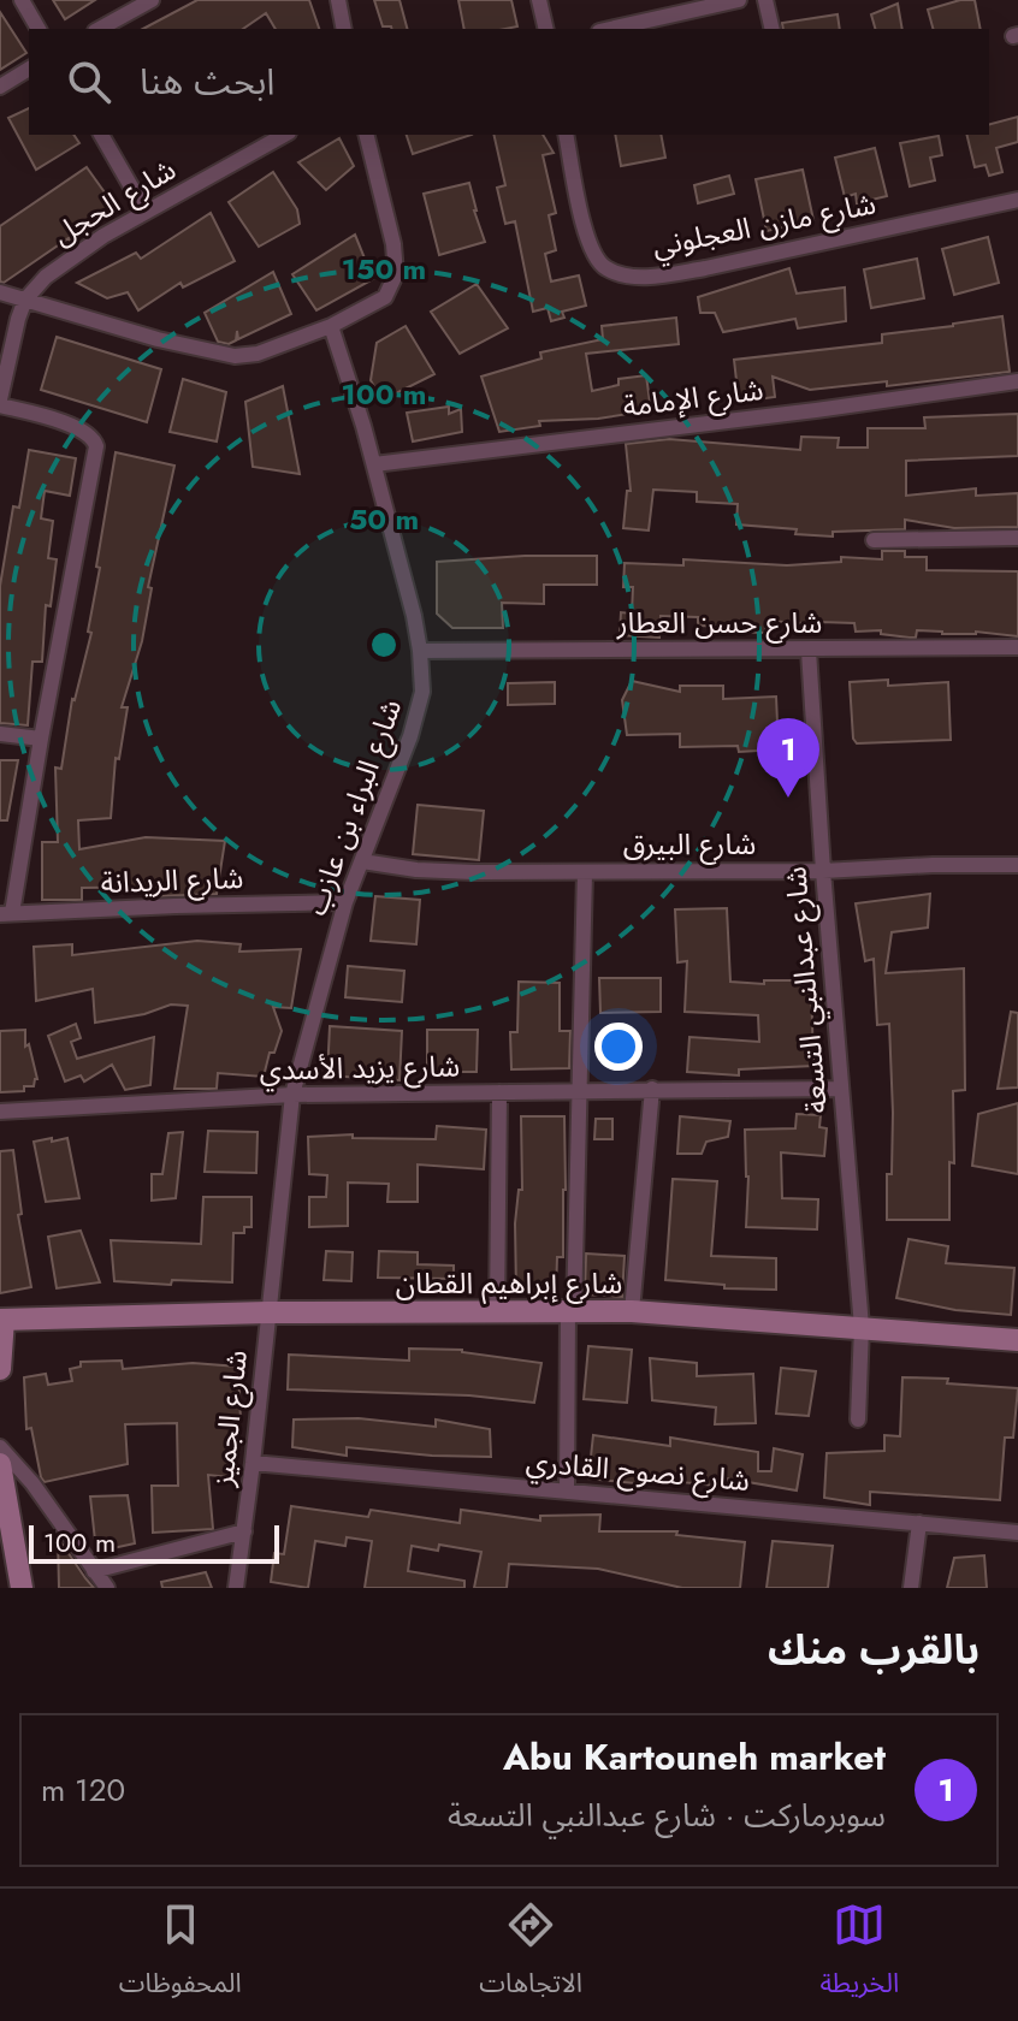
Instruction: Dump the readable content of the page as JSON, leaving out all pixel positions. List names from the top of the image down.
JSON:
{
  "streets": {
    "street": [
      "شارع الحجل",
      "شارع مازن العجلوني",
      "شارع الإمامة",
      "شارع حسن العطار",
      "شارع البراء بن عازب",
      "شارع البيرق",
      "شارع الريدانة",
      "شارع عبدالنبي التسعة",
      "شارع يزيد الأسدي",
      "شارع إبراهيم القطان",
      "شارع الجميز",
      "شارع نصوح القادري"
    ]
  },
  "crossings": [
    ["شارع الإمامة", "شارع البراء بن عازب"],
    ["شارع حسن العطار", "شارع البراء بن عازب"],
    ["شارع حسن العطار", "شارع عبدالنبي التسعة"],
    ["شارع البراء بن عازب", "شارع البيرق"],
    ["شارع البراء بن عازب", "شارع الريدانة"],
    ["شارع البراء بن عازب", "شارع يزيد الأسدي"],
    ["شارع البراء بن عازب", "شارع إبراهيم القطان"],
    ["شارع البراء بن عازب", "شارع الجميز"],
    ["شارع البيرق", "شارع عبدالنبي التسعة"],
    ["شارع عبدالنبي التسعة", "شارع إبراهيم القطان"],
    ["شارع يزيد الأسدي", "شارع إبراهيم القطان"],
    ["شارع إبراهيم القطان", "شارع الجميز"],
    ["شارع الجميز", "شارع نصوح القادري"]
  ],
  "scale_bar": "100 m",
  "page": {
    "search": "ابحث هنا",
    "pins": "1",
    "scale": "100 m",
    "heading": "بالقرب منك",
    "list": [
      {
        "mark": "1",
        "name": "Abu Kartouneh market",
        "note": "سوبرماركت · شارع عبدالنبي التسعة",
        "value": "120 m"
      }
    ],
    "nav": ["الخريطة", "الاتجاهات", "المحفوظات"]
  },
  "rings": ["150 m", "100 m", "50 m"]
}
